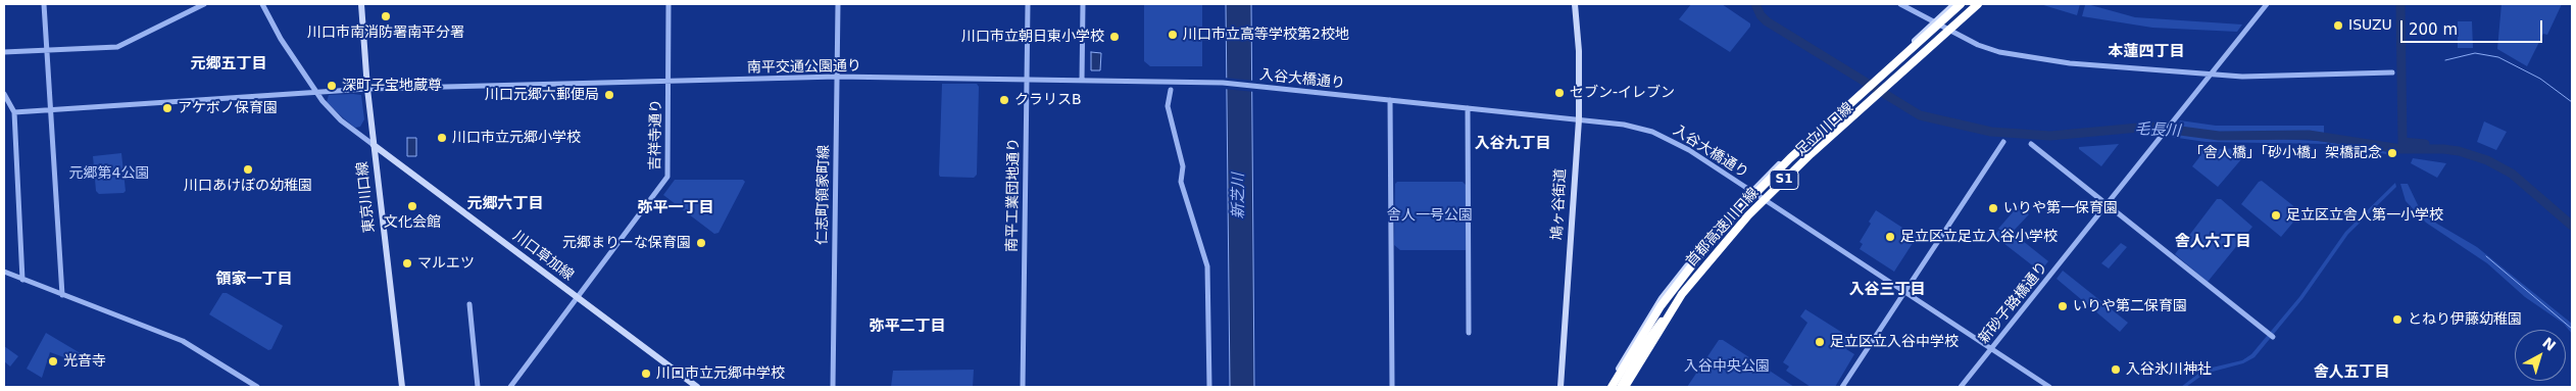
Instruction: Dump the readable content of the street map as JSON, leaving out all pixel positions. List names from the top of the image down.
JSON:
{
  "streets": {
    "highway": ["S1", "首都高速川口線"],
    "main road": [
      "足立川口線",
      "東京川口線",
      "鳩ヶ谷街道",
      "川口草加線"
    ],
    "street": [
      "南平交通公園通り",
      "入谷大橋通り",
      "吉祥寺通り",
      "仁志町領家町線",
      "南平工業団地通り",
      "新砂子路橋通り"
    ]
  },
  "crossings": [
    ["南平交通公園通り", "入谷大橋通り"],
    ["南平交通公園通り", "吉祥寺通り"],
    ["南平交通公園通り", "仁志町領家町線"],
    ["南平交通公園通り", "南平工業団地通り"],
    ["南平交通公園通り", "東京川口線"],
    ["入谷大橋通り", "足立川口線"],
    ["入谷大橋通り", "鳩ヶ谷街道"],
    ["入谷大橋通り", "新砂子路橋通り"],
    ["足立川口線", "首都高速川口線"],
    ["吉祥寺通り", "川口草加線"],
    ["東京川口線", "川口草加線"]
  ],
  "districts": [
    "本蓮四丁目",
    "元郷五丁目",
    "入谷九丁目",
    "元郷六丁目",
    "弥平一丁目",
    "舎人六丁目",
    "領家一丁目",
    "入谷三丁目",
    "弥平二丁目",
    "舎人五丁目"
  ],
  "water": ["毛長川", "新芝川"],
  "parks": ["元郷第4公園", "舎人一号公園", "入谷中央公園"],
  "places": [
    "川口市南消防署南平分署",
    "ISUZU",
    "川口市立高等学校第2校地",
    "川口市立朝日東小学校",
    "深町子宝地蔵尊",
    "セブン-イレブン",
    "川口元郷六郵便局",
    "クラリスB",
    "アケボノ保育園",
    "川口市立元郷小学校",
    "「舎人橋」「砂小橋」架橋記念",
    "川口あけぼの幼稚園",
    "文化会館",
    "いりや第一保育園",
    "足立区立舎人第一小学校",
    "足立区立足立入谷小学校",
    "元郷まりーな保育園",
    "マルエツ",
    "いりや第二保育園",
    "とねり伊藤幼稚園",
    "足立区立入谷中学校",
    "光音寺",
    "入谷氷川神社",
    "川口市立元郷中学校"
  ],
  "scale_bar": "200 m",
  "north": "top right"
}
